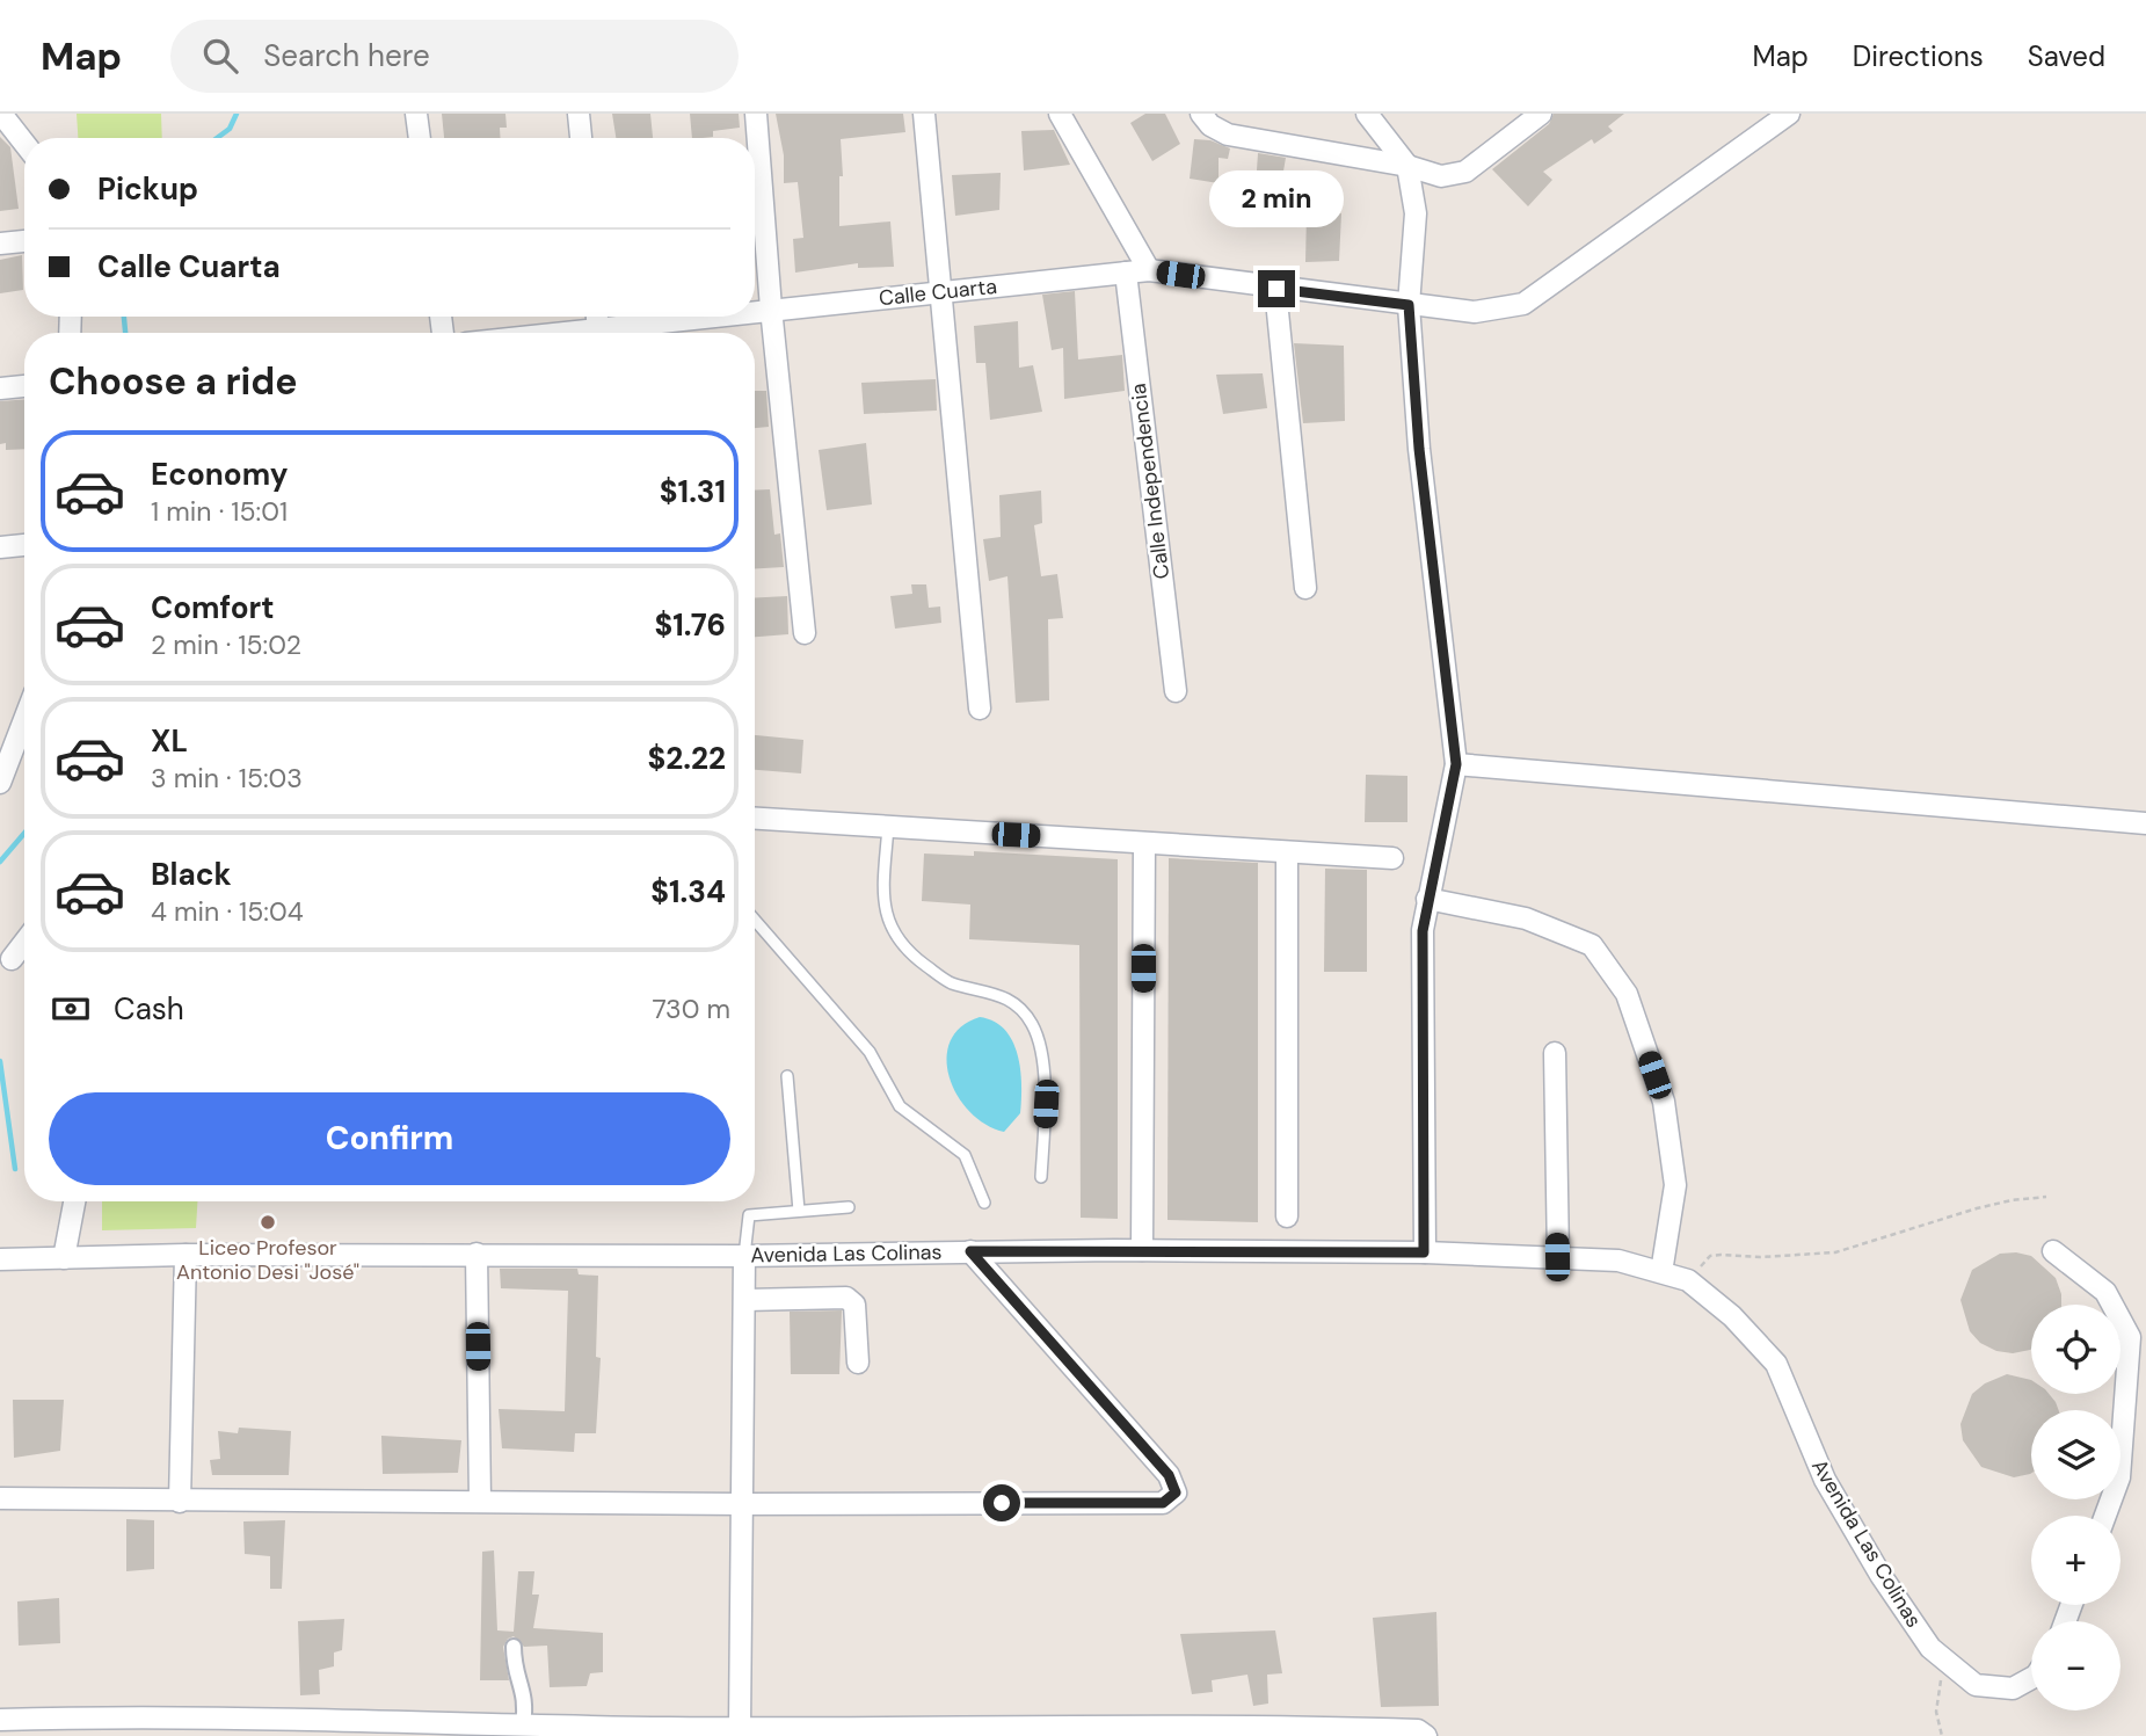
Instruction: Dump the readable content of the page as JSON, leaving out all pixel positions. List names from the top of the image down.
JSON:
{
  "streets": {
    "street": ["Calle Cuarta", "Calle Independencia", "Avenida Las Colinas"]
  },
  "crossings": [
    ["Calle Cuarta", "Calle Independencia"]
  ],
  "places": ["Liceo Profesor Antonio Desi \"José\""],
  "page": {
    "header": "Map",
    "search": "Search here",
    "nav": ["Map", "Directions", "Saved"],
    "banner": ["Pickup", "Calle Cuarta"],
    "bubble": "2 min",
    "heading": "Choose a ride",
    "list": [
      {
        "name": "Economy",
        "note": "1 min · 15:01",
        "value": "$1.31"
      },
      {
        "name": "Comfort",
        "note": "2 min · 15:02",
        "value": "$1.76"
      },
      {
        "name": "XL",
        "note": "3 min · 15:03",
        "value": "$2.22"
      },
      {
        "name": "Black",
        "note": "4 min · 15:04",
        "value": "$1.34"
      }
    ],
    "pay": ["Cash", "730 m"],
    "buttons": "Confirm",
    "map_buttons": ["+", "−"]
  }
}
